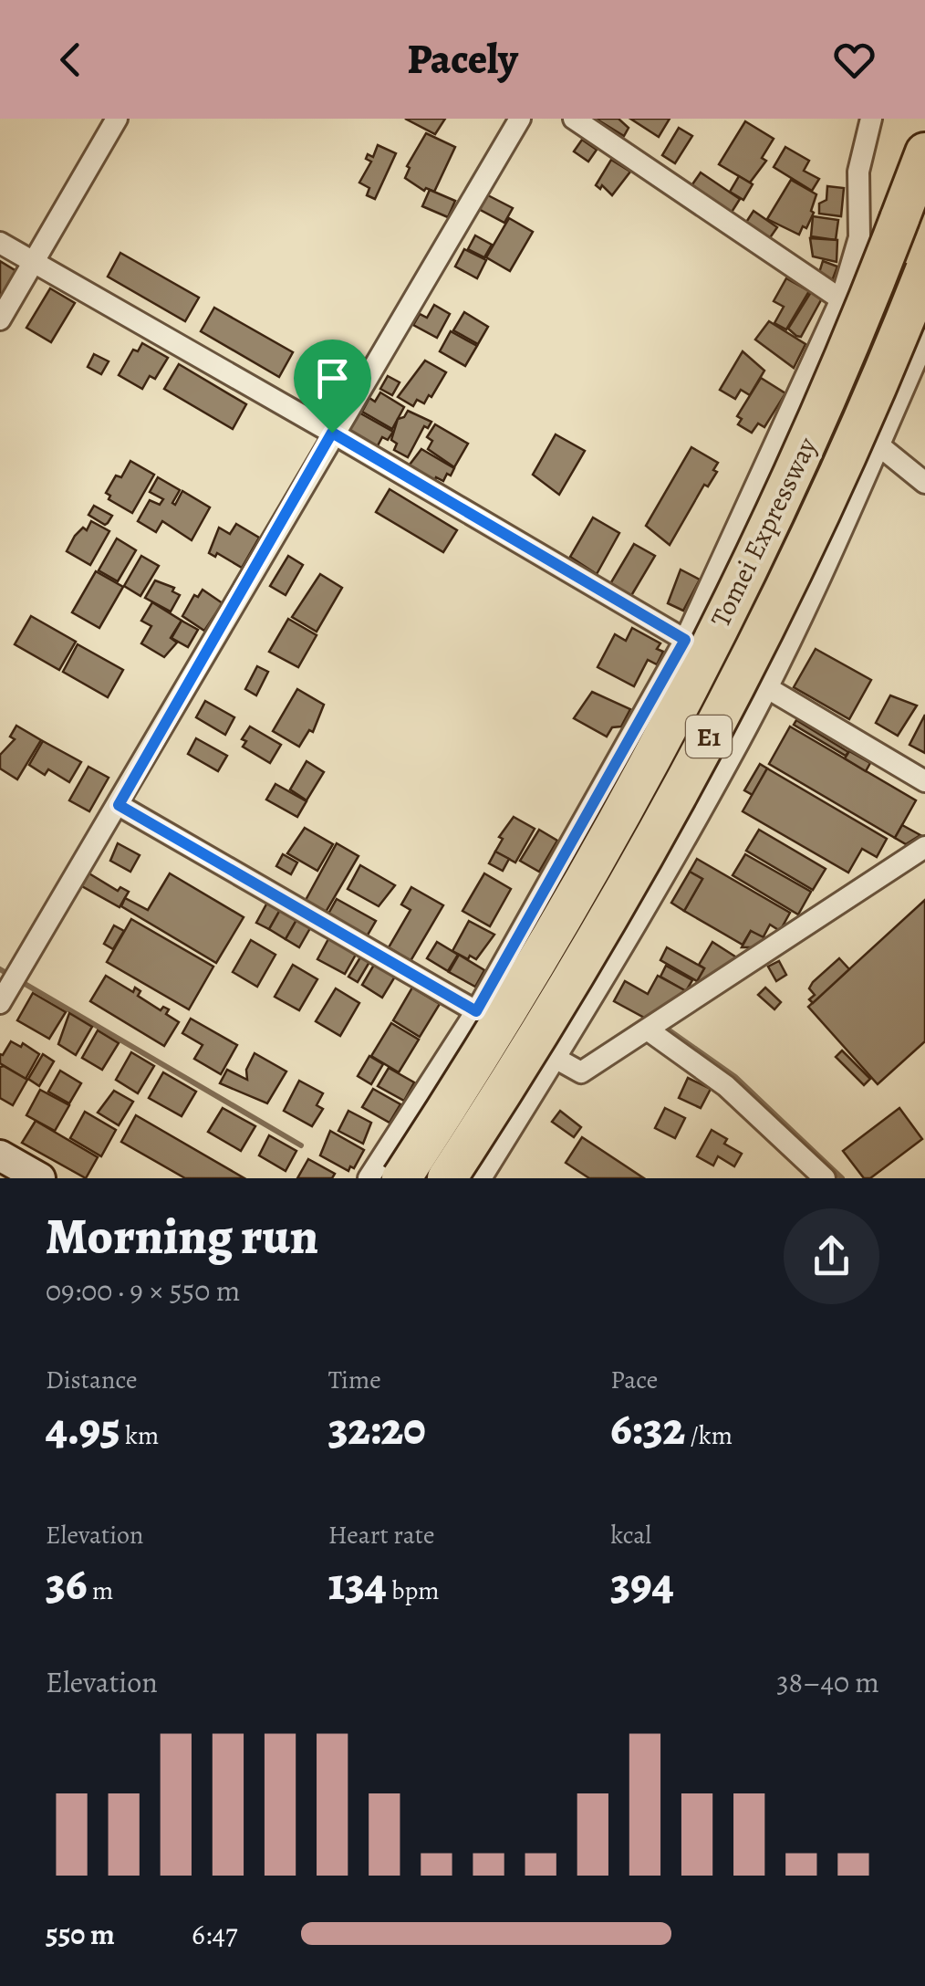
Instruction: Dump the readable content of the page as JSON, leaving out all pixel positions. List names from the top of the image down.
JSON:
{
  "streets": {
    "highway": ["Tomei Expressway", "E1"]
  },
  "page": {
    "header": "Pacely",
    "heading": ["Morning run", "09:00 · 9 × 550 m"],
    "stats": [
      ["Distance", "4.95 km"],
      ["Time", "32:20"],
      ["Pace", "6:32 /km"],
      ["Elevation", "36 m"],
      ["Heart rate", "134 bpm"],
      ["kcal", "394"]
    ],
    "chart": ["Elevation", "38–40 m"],
    "list": [
      {
        "name": "550 m",
        "note": "6:47"
      }
    ]
  }
}
